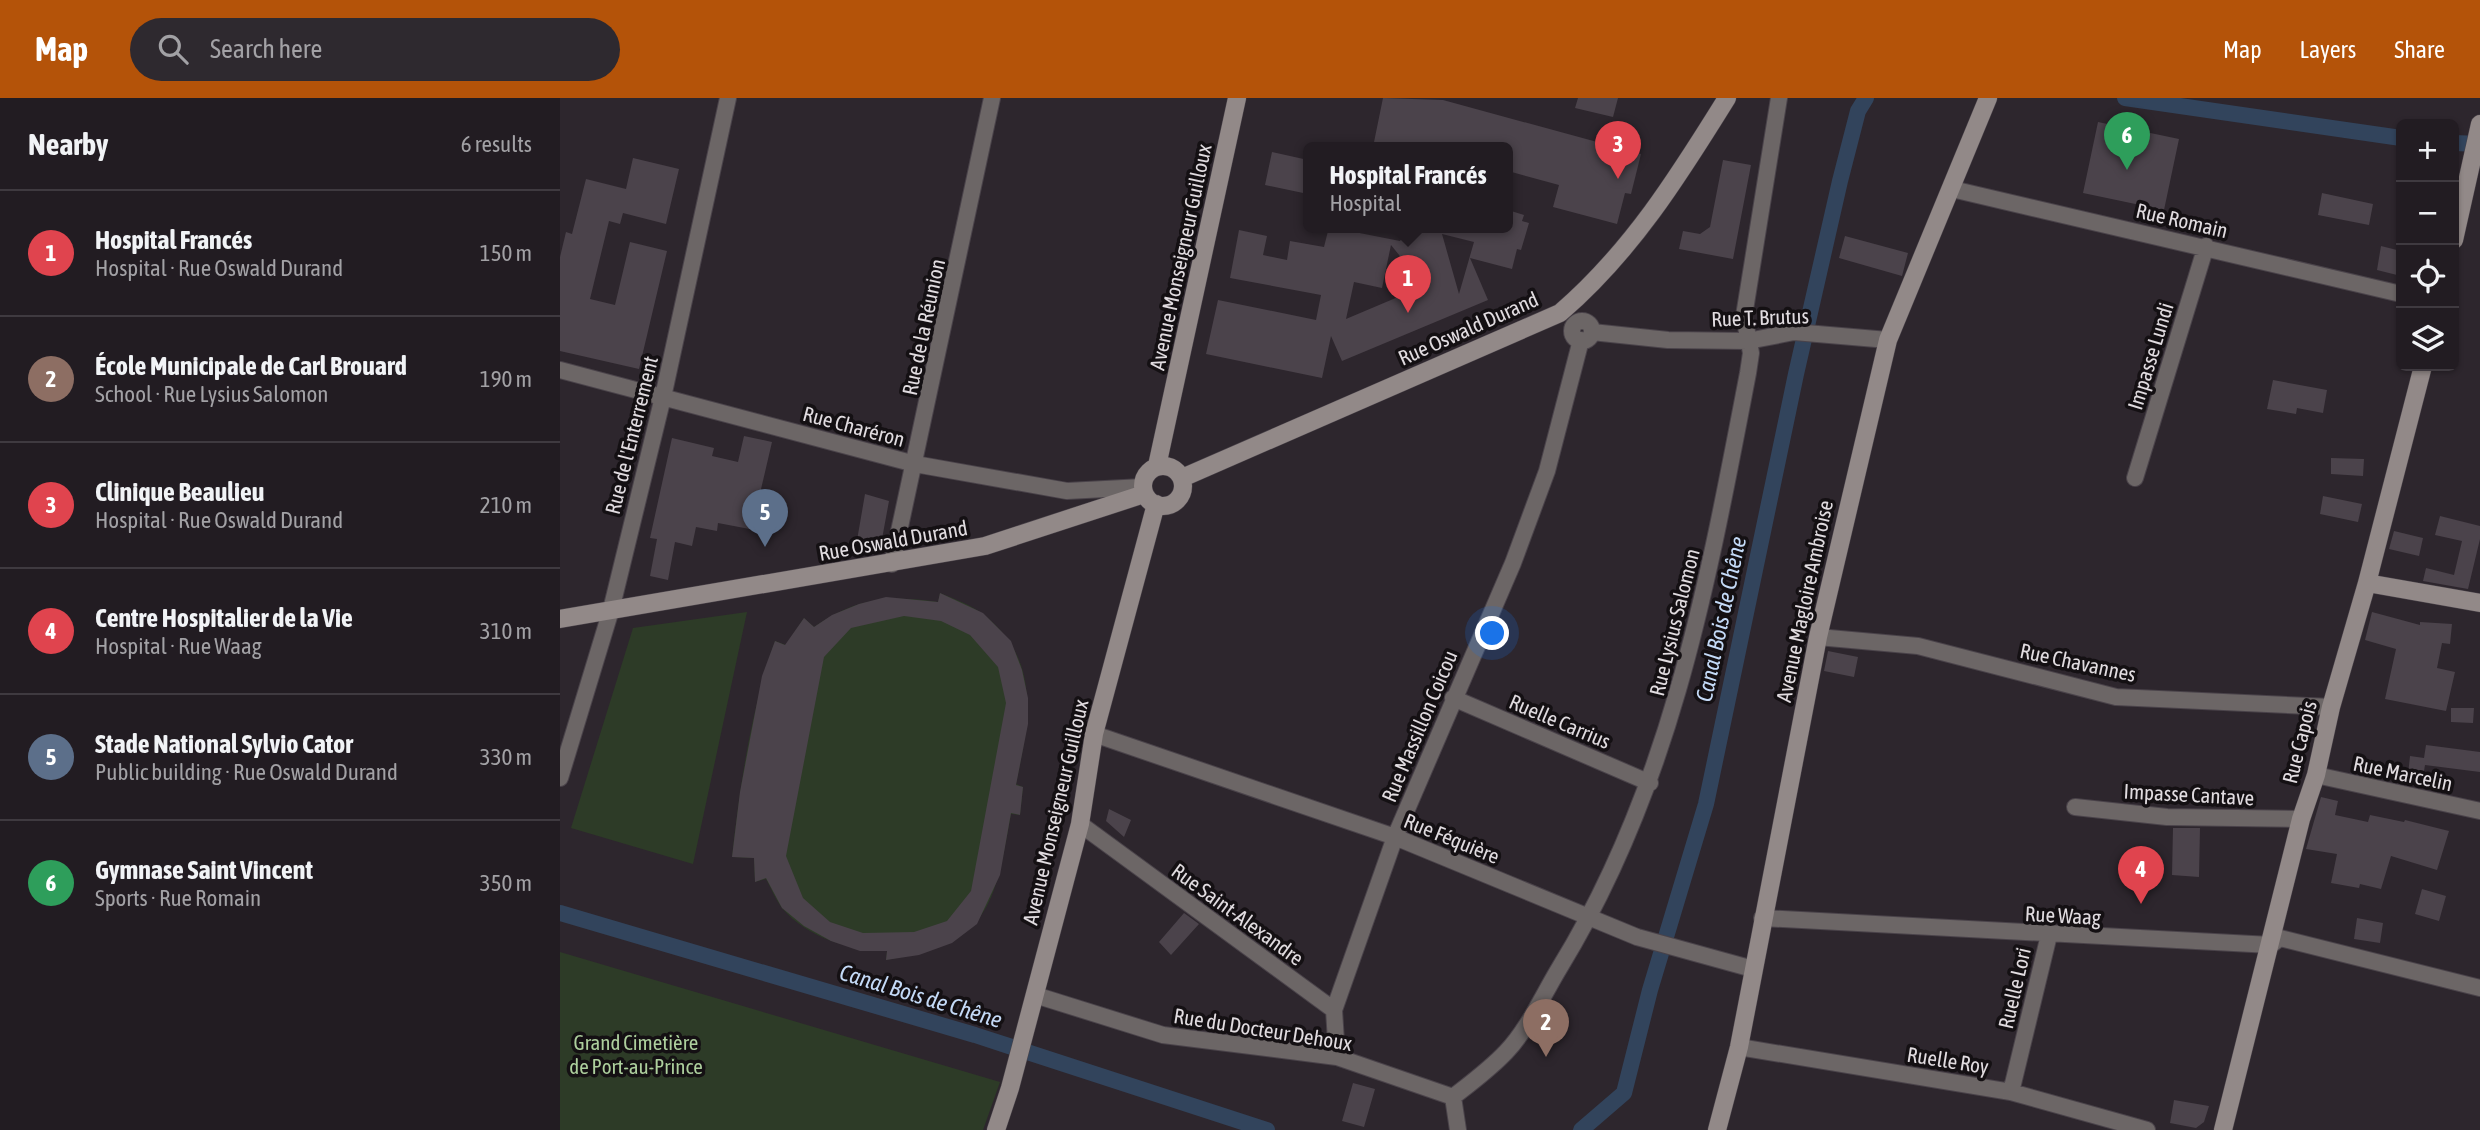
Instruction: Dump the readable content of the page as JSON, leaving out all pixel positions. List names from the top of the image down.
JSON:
{
  "streets": {
    "street": [
      "Rue Romain",
      "Avenue Monseigneur Guilloux",
      "Rue T. Brutus",
      "Rue de la Réunion",
      "Rue Oswald Durand",
      "Impasse Lundi",
      "Rue Charéron",
      "Rue de l'Enterrement",
      "Avenue Magloire Ambroise",
      "Rue Lysius Salomon",
      "Rue Chavannes",
      "Ruelle Carrius",
      "Rue Massillon Coicou",
      "Rue Capois",
      "Rue Marcelin",
      "Impasse Cantave",
      "Rue Féquière",
      "Rue Saint-Alexandre",
      "Rue Waag",
      "Ruelle Lori",
      "Rue du Docteur Dehoux",
      "Ruelle Roy"
    ]
  },
  "crossings": [
    ["Rue Romain", "Impasse Lundi"],
    ["Rue Romain", "Avenue Magloire Ambroise"],
    ["Avenue Monseigneur Guilloux", "Rue Oswald Durand"],
    ["Avenue Monseigneur Guilloux", "Rue Charéron"],
    ["Avenue Monseigneur Guilloux", "Rue Féquière"],
    ["Avenue Monseigneur Guilloux", "Rue Saint-Alexandre"],
    ["Avenue Monseigneur Guilloux", "Rue du Docteur Dehoux"],
    ["Rue T. Brutus", "Avenue Magloire Ambroise"],
    ["Rue T. Brutus", "Rue Lysius Salomon"],
    ["Rue T. Brutus", "Rue Massillon Coicou"],
    ["Rue de la Réunion", "Rue Oswald Durand"],
    ["Rue de la Réunion", "Rue Charéron"],
    ["Rue Oswald Durand", "Rue Charéron"],
    ["Rue Oswald Durand", "Rue de l'Enterrement"],
    ["Rue Charéron", "Rue de l'Enterrement"],
    ["Avenue Magloire Ambroise", "Rue Chavannes"],
    ["Avenue Magloire Ambroise", "Rue Féquière"],
    ["Avenue Magloire Ambroise", "Rue Waag"],
    ["Avenue Magloire Ambroise", "Ruelle Roy"],
    ["Rue Lysius Salomon", "Ruelle Carrius"],
    ["Rue Lysius Salomon", "Rue Féquière"],
    ["Rue Lysius Salomon", "Rue du Docteur Dehoux"],
    ["Rue Chavannes", "Rue Capois"],
    ["Ruelle Carrius", "Rue Massillon Coicou"],
    ["Rue Massillon Coicou", "Rue Féquière"],
    ["Rue Massillon Coicou", "Rue Saint-Alexandre"],
    ["Rue Capois", "Rue Marcelin"],
    ["Rue Capois", "Impasse Cantave"],
    ["Rue Capois", "Rue Waag"],
    ["Rue Waag", "Ruelle Lori"],
    ["Ruelle Lori", "Ruelle Roy"]
  ],
  "water": ["Canal Bois de Chêne"],
  "parks": ["Grand Cimetière de Port-au-Prince"],
  "page": {
    "header": "Map",
    "search": "Search here",
    "nav": ["Map", "Layers", "Share"],
    "heading": ["Nearby", "6 results"],
    "pins": [
      "6",
      "3",
      "1",
      "5",
      "4",
      "2"
    ],
    "map_buttons": ["+", "−"],
    "popup": ["Hospital Francés", "Hospital"],
    "list": [
      {
        "mark": "1",
        "name": "Hospital Francés",
        "note": "Hospital · Rue Oswald Durand",
        "value": "150 m"
      },
      {
        "mark": "2",
        "name": "École Municipale de Carl Brouard",
        "note": "School · Rue Lysius Salomon",
        "value": "190 m"
      },
      {
        "mark": "3",
        "name": "Clinique Beaulieu",
        "note": "Hospital · Rue Oswald Durand",
        "value": "210 m"
      },
      {
        "mark": "4",
        "name": "Centre Hospitalier de la Vie",
        "note": "Hospital · Rue Waag",
        "value": "310 m"
      },
      {
        "mark": "5",
        "name": "Stade National Sylvio Cator",
        "note": "Public building · Rue Oswald Durand",
        "value": "330 m"
      },
      {
        "mark": "6",
        "name": "Gymnase Saint Vincent",
        "note": "Sports · Rue Romain",
        "value": "350 m"
      }
    ]
  }
}
